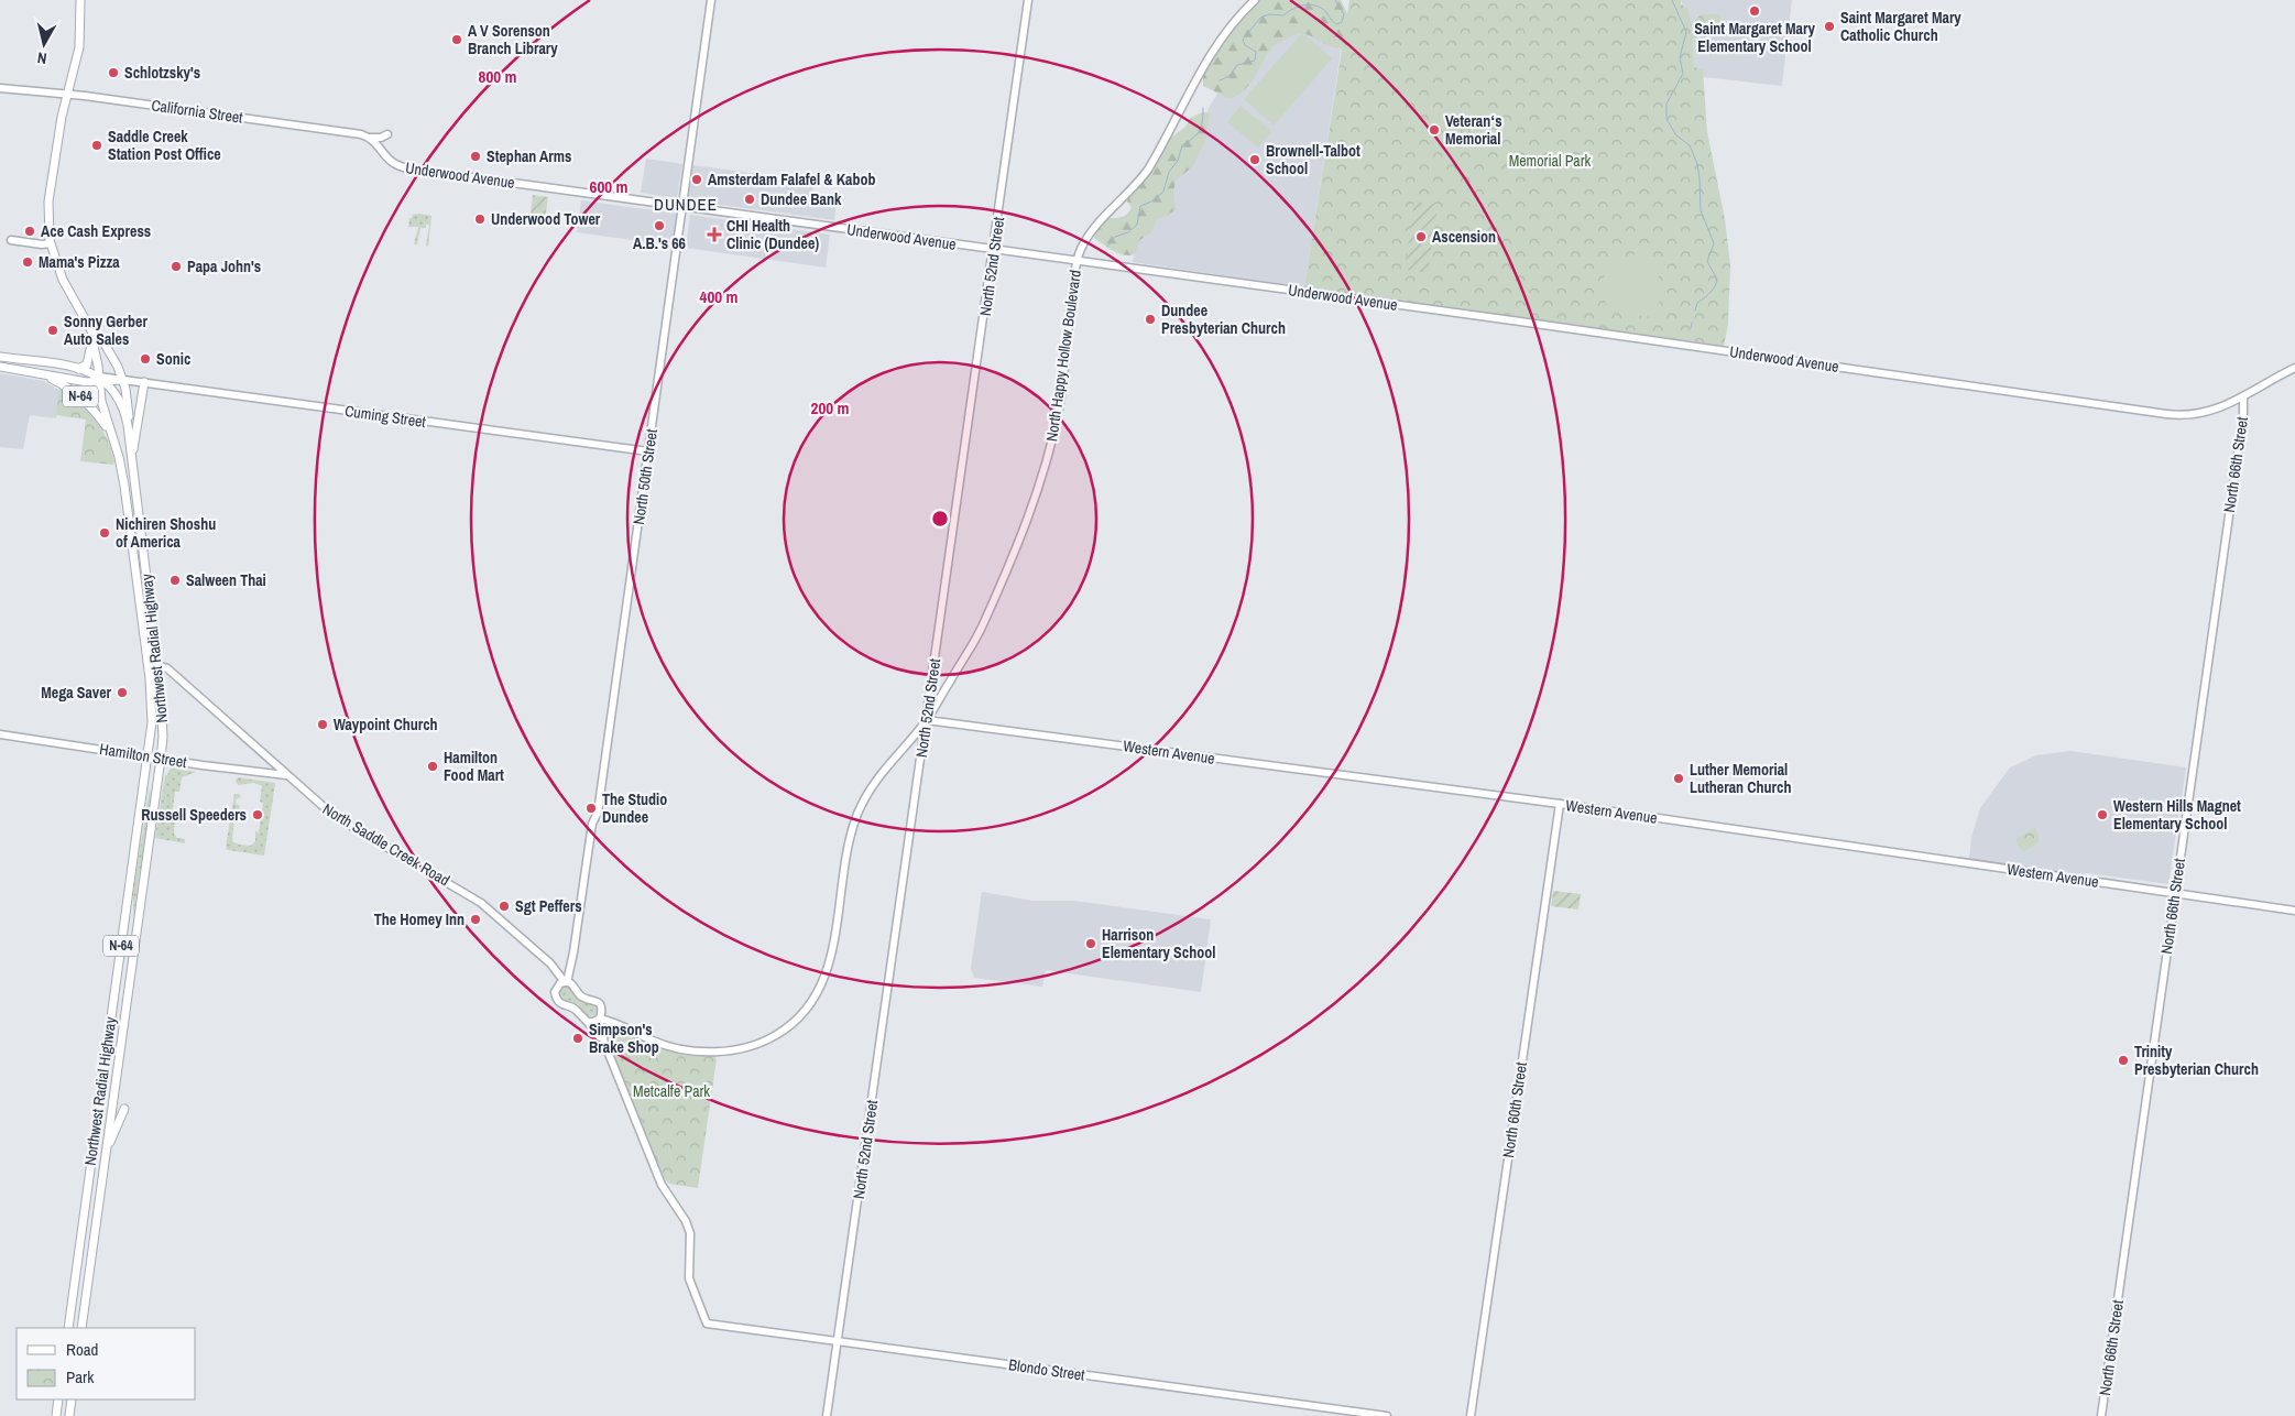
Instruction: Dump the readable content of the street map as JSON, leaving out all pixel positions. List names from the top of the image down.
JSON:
{
  "streets": {
    "main road": ["N-64", "Cuming Street", "Northwest Radial Highway"],
    "street": [
      "California Street",
      "Underwood Avenue",
      "North 52nd Street",
      "North Happy Hollow Boulevard",
      "North 66th Street",
      "North 50th Street",
      "Western Avenue",
      "Hamilton Street",
      "North Saddle Creek Road",
      "North 60th Street",
      "Blondo Street"
    ]
  },
  "crossings": [
    ["California Street", "Underwood Avenue"],
    ["Underwood Avenue", "North 52nd Street"],
    ["Underwood Avenue", "North Happy Hollow Boulevard"],
    ["Underwood Avenue", "North 66th Street"],
    ["Underwood Avenue", "North 50th Street"],
    ["North 52nd Street", "North Happy Hollow Boulevard"],
    ["North 52nd Street", "Western Avenue"],
    ["North 52nd Street", "Blondo Street"],
    ["North Happy Hollow Boulevard", "North 50th Street"],
    ["North Happy Hollow Boulevard", "Western Avenue"],
    ["North Happy Hollow Boulevard", "North Saddle Creek Road"],
    ["N-64", "Cuming Street"],
    ["N-64", "Northwest Radial Highway"],
    ["Cuming Street", "North 50th Street"],
    ["Cuming Street", "Northwest Radial Highway"],
    ["North 66th Street", "Western Avenue"],
    ["North 50th Street", "North Saddle Creek Road"],
    ["Northwest Radial Highway", "Hamilton Street"],
    ["Northwest Radial Highway", "North Saddle Creek Road"],
    ["Western Avenue", "North 60th Street"],
    ["Hamilton Street", "North Saddle Creek Road"]
  ],
  "districts": ["DUNDEE"],
  "parks": ["Memorial Park", "Metcalfe Park"],
  "places": {
    "other": [
      "Saint Margaret Mary Elementary School",
      "Saint Margaret Mary Catholic Church",
      "A V Sorenson Branch Library",
      "Schlotzsky's",
      "Veteranʻs Memorial",
      "Saddle Creek Station Post Office",
      "Stephan Arms",
      "Brownell-Talbot School",
      "Amsterdam Falafel & Kabob",
      "Dundee Bank",
      "Underwood Tower",
      "A.B.'s 66",
      "Ace Cash Express",
      "Ascension",
      "Mama's Pizza",
      "Papa John's",
      "Dundee Presbyterian Church",
      "Sonny Gerber Auto Sales",
      "Sonic",
      "Nichiren Shoshu of America",
      "Salween Thai",
      "Mega Saver",
      "Waypoint Church",
      "Hamilton Food Mart",
      "Luther Memorial Lutheran Church",
      "The Studio Dundee",
      "Russell Speeders",
      "Western Hills Magnet Elementary School",
      "Sgt Peffers",
      "The Homey Inn",
      "Harrison Elementary School",
      "Simpson's Brake Shop",
      "Trinity Presbyterian Church"
    ],
    "health": ["CHI Health Clinic (Dundee)"]
  },
  "legend": ["Road", "Park"],
  "north": "bottom",
  "rings": [
    "800 m",
    "600 m",
    "400 m",
    "200 m"
  ]
}
